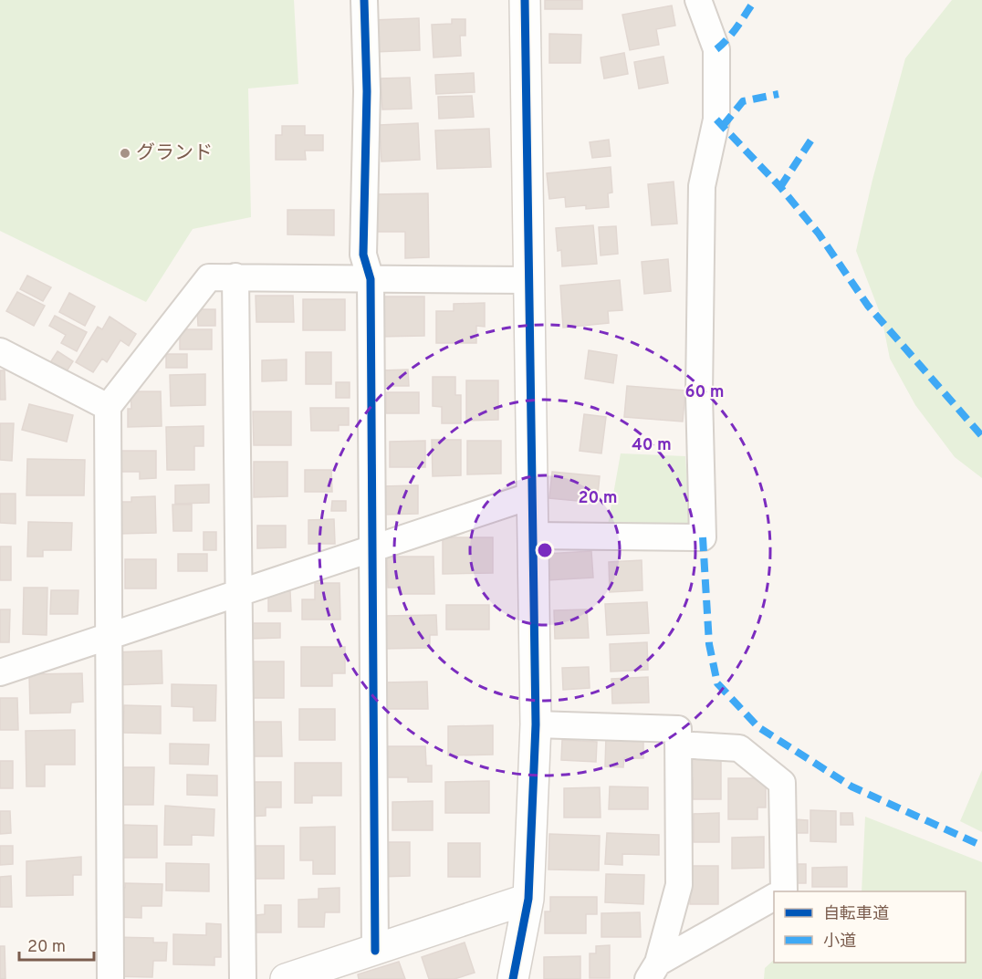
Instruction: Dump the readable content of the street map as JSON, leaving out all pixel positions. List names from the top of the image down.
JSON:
{
  "places": ["グランド"],
  "legend": ["自転車道", "小道"],
  "scale_bar": "20 m",
  "rings": ["60 m", "40 m", "20 m"]
}
